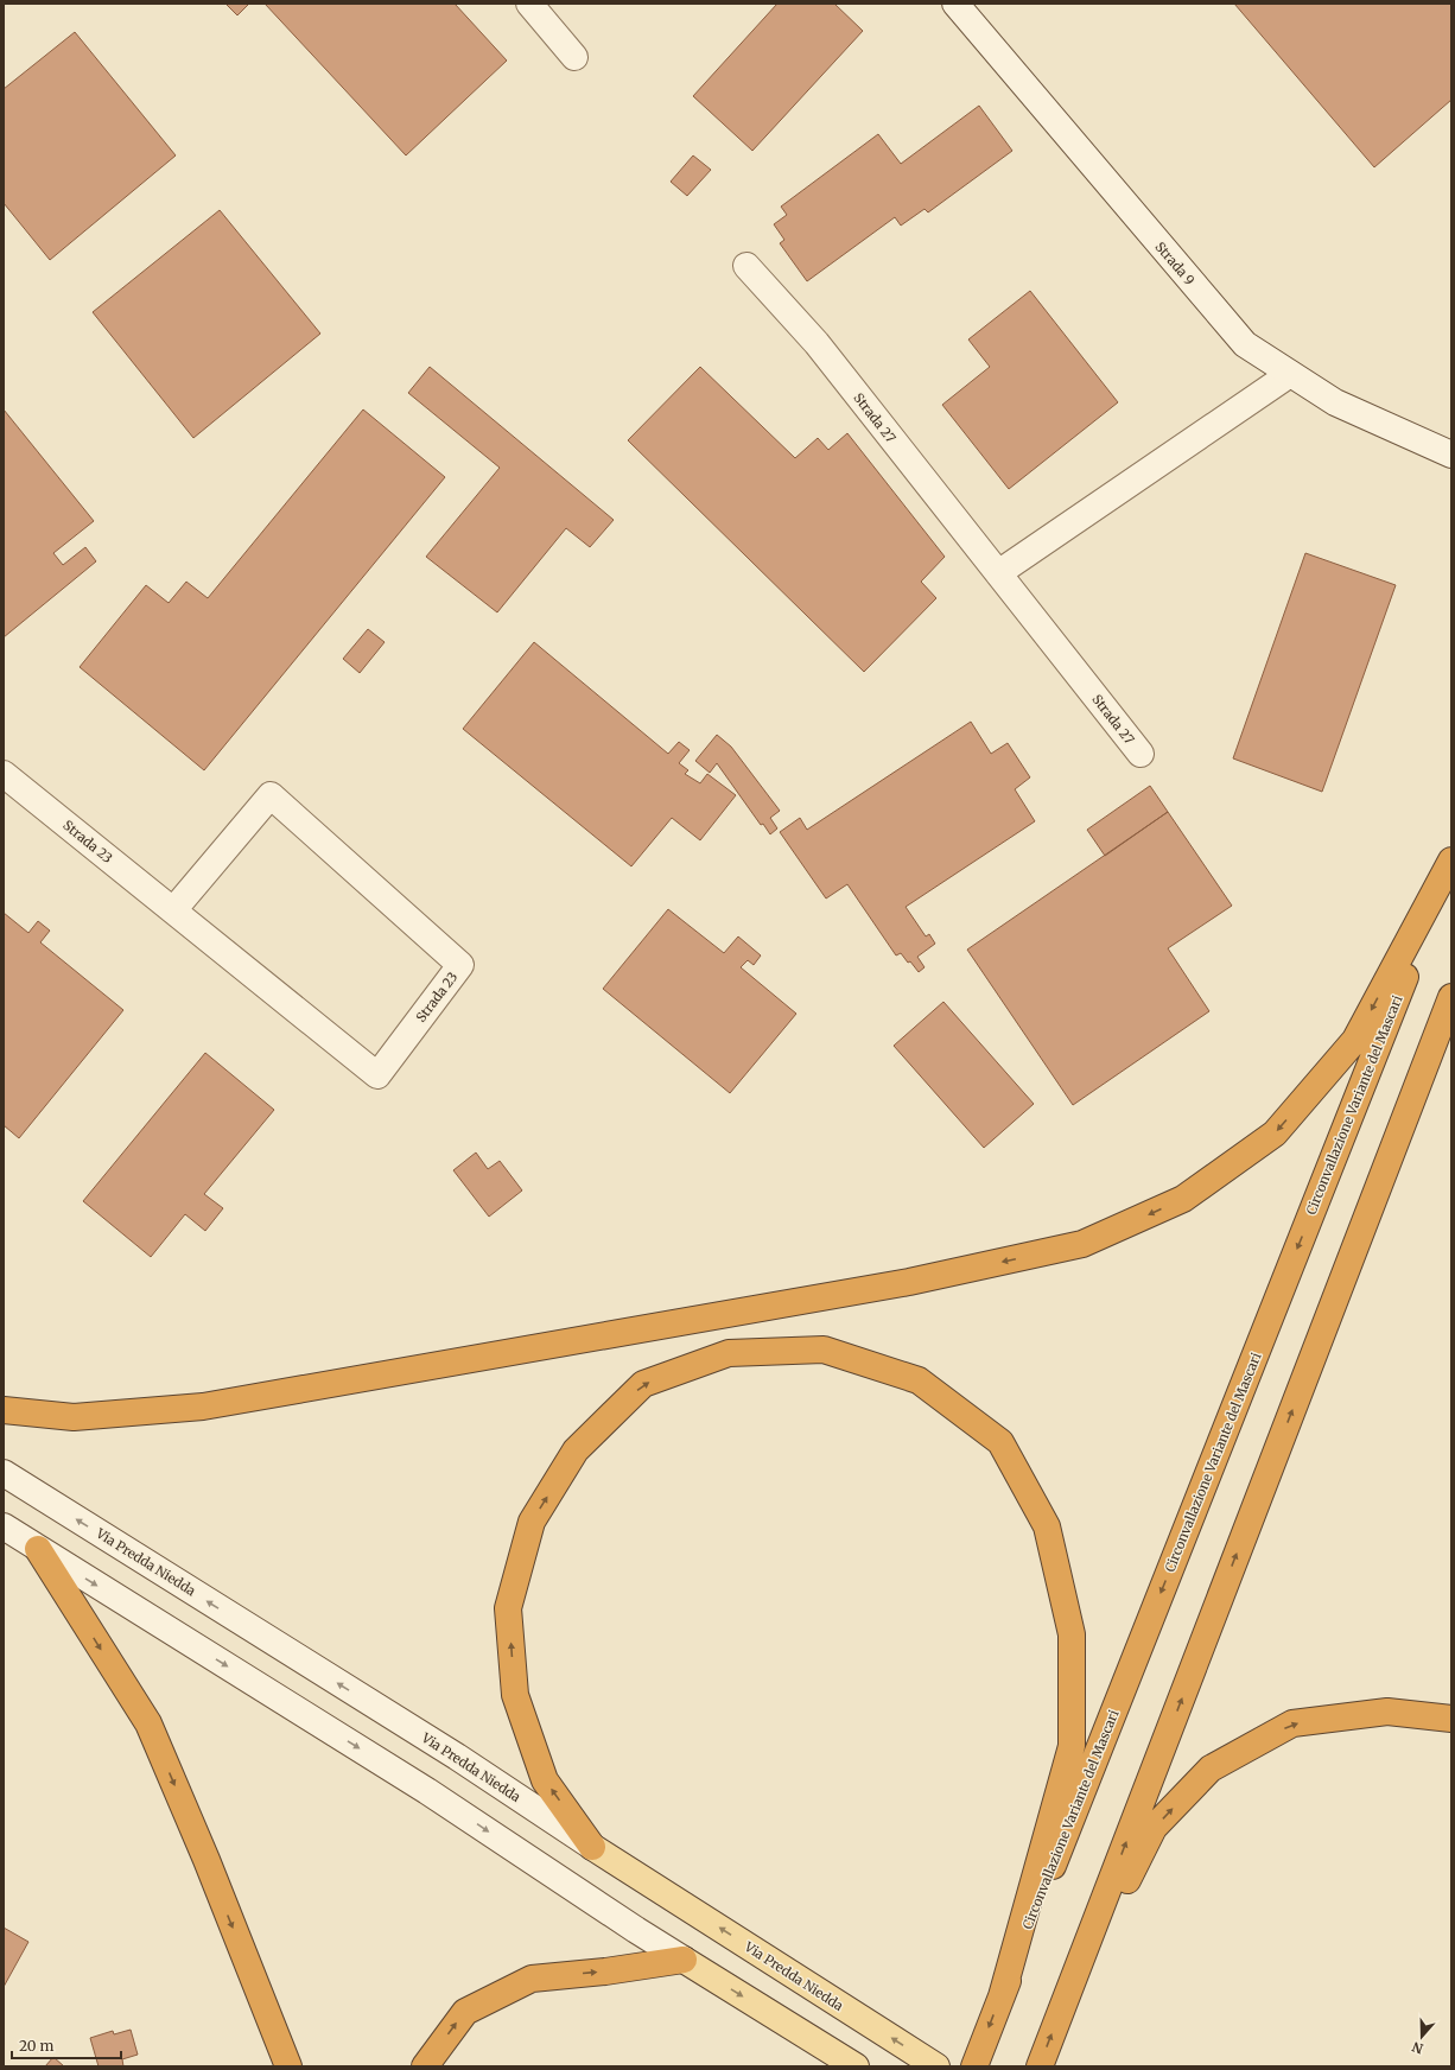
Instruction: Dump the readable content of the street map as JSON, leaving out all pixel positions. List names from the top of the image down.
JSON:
{
  "streets": {
    "highway": ["Circonvallazione Variante del Mascari"],
    "main road": ["Via Predda Niedda"],
    "street": ["Strada 9", "Strada 27", "Strada 23"]
  },
  "scale_bar": "20 m",
  "north": "bottom"
}
